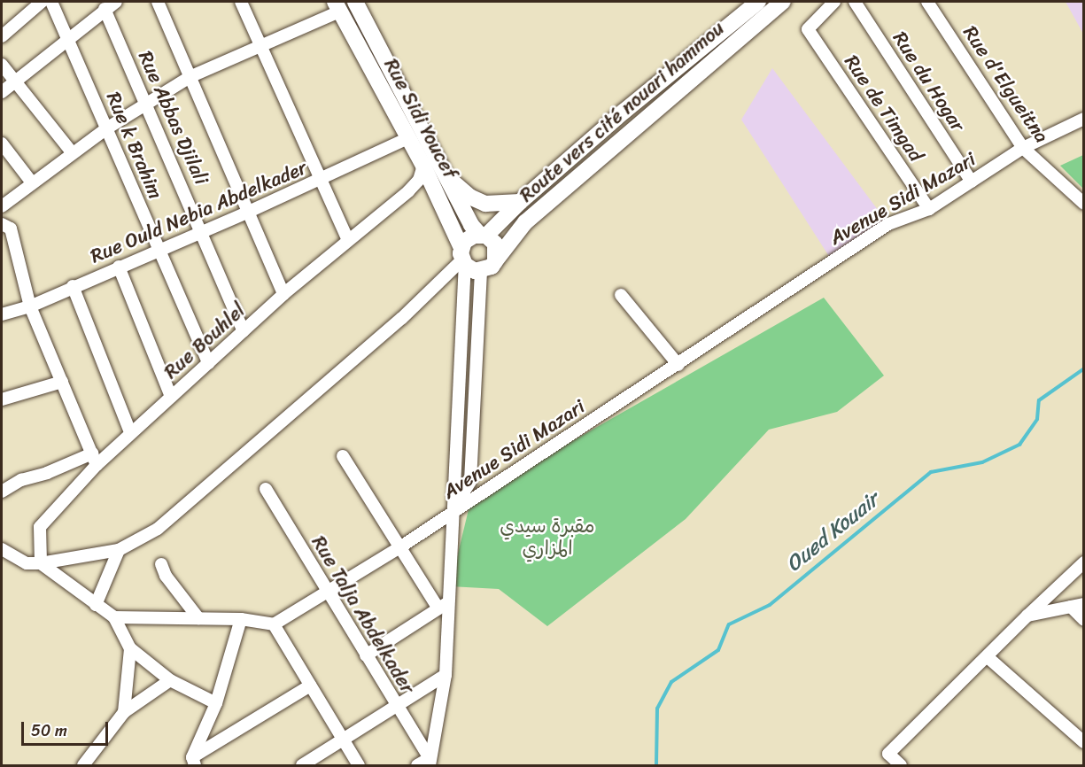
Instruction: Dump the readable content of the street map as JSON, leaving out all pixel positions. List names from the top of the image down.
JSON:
{
  "streets": {
    "main road": ["Route vers cité nouari hammou", "Rue Sidi Youcef"],
    "street": [
      "Rue du Hogar",
      "Rue d'Elgueitna",
      "Rue de Timgad",
      "Rue Abbas Djilali",
      "Rue k Brahim",
      "Avenue Sidi Mazari",
      "Rue Ould Nebia Abdelkader",
      "Rue Bouhlel",
      "Rue Talja Abdelkader"
    ]
  },
  "crossings": [
    ["Rue du Hogar", "Avenue Sidi Mazari"],
    ["Rue d'Elgueitna", "Avenue Sidi Mazari"],
    ["Rue de Timgad", "Avenue Sidi Mazari"],
    ["Route vers cité nouari hammou", "Rue Sidi Youcef"],
    ["Rue Abbas Djilali", "Rue Ould Nebia Abdelkader"],
    ["Rue Abbas Djilali", "Rue Bouhlel"],
    ["Rue Sidi Youcef", "Rue Ould Nebia Abdelkader"],
    ["Rue Sidi Youcef", "Rue Bouhlel"],
    ["Rue k Brahim", "Rue Ould Nebia Abdelkader"],
    ["Rue k Brahim", "Rue Bouhlel"],
    ["Avenue Sidi Mazari", "Rue Talja Abdelkader"]
  ],
  "water": ["Oued Kouair"],
  "parks": ["مقبرة سيدي المزاري"],
  "scale_bar": "50 m"
}
